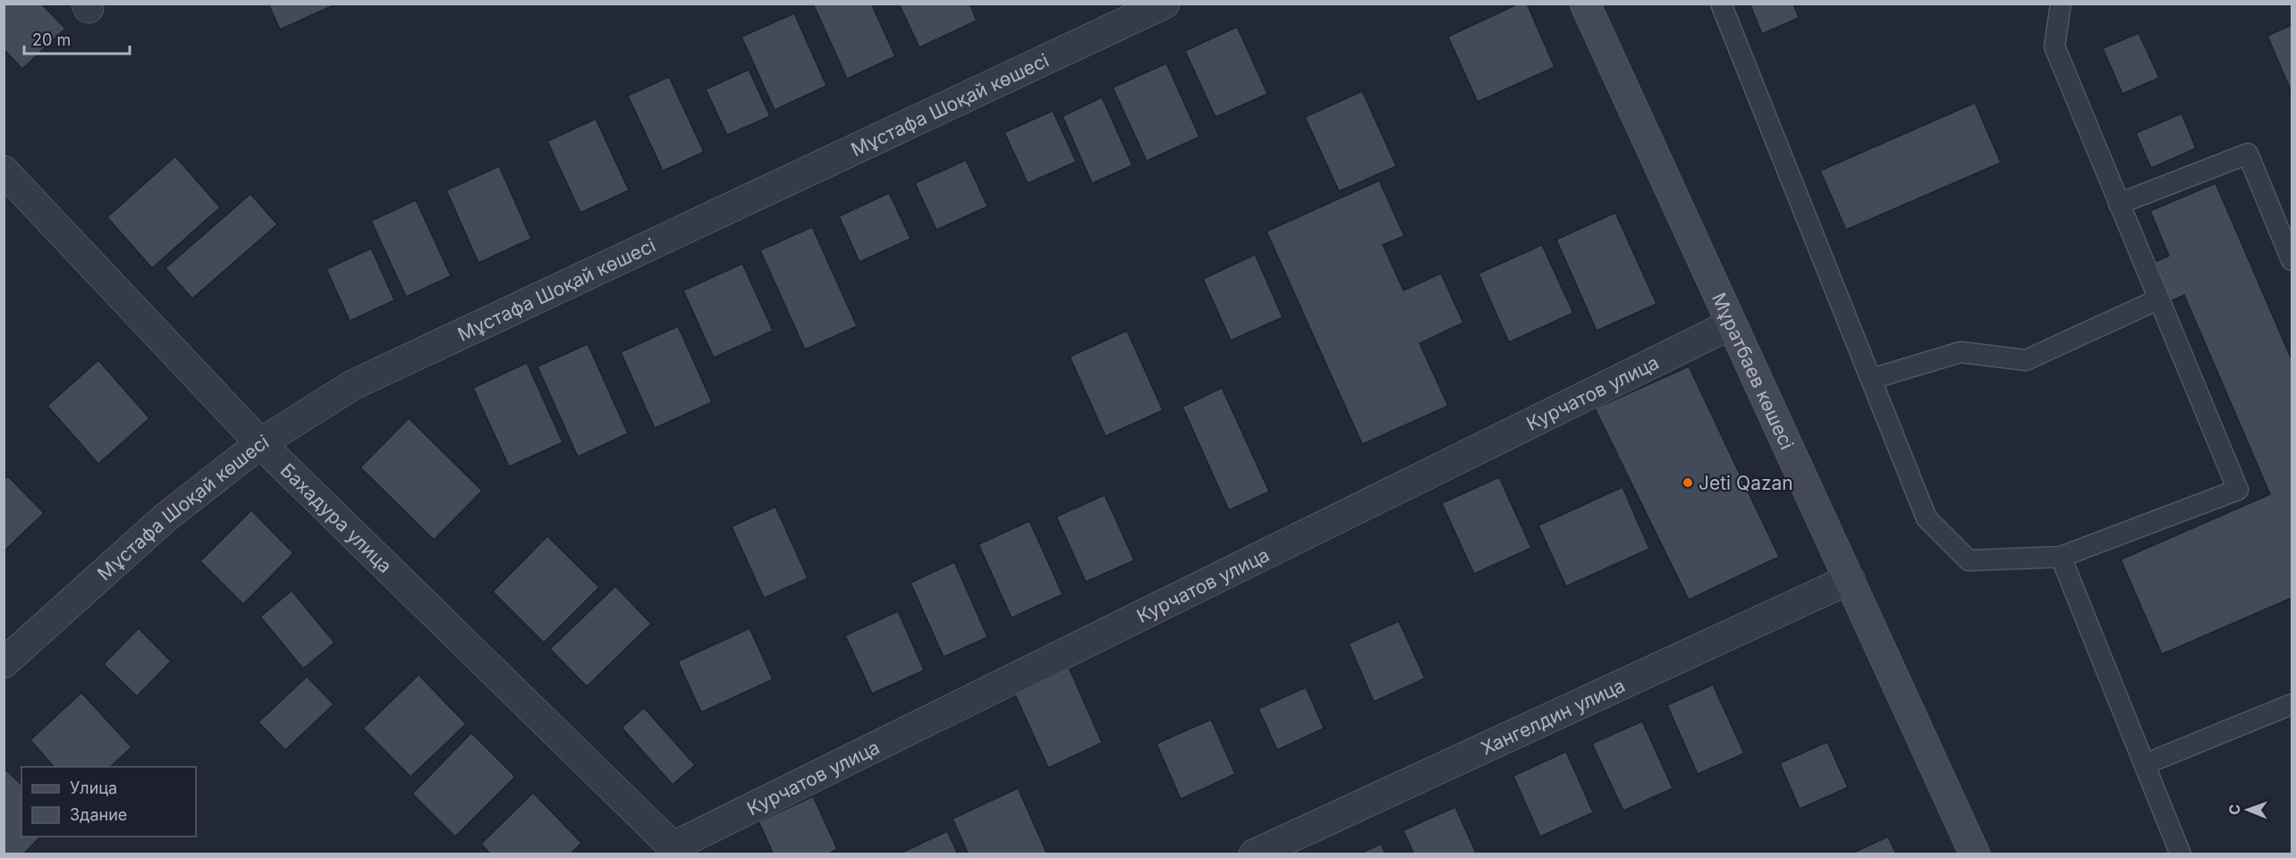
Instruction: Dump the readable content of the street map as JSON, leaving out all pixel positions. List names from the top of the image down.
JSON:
{
  "streets": {
    "street": [
      "Мұстафа Шоқай көшесі",
      "Мұратбаев көшесі",
      "Курчатов улица",
      "Бахадура улица",
      "Хангелдин улица"
    ]
  },
  "crossings": [
    ["Мұстафа Шоқай көшесі", "Бахадура улица"],
    ["Мұратбаев көшесі", "Курчатов улица"],
    ["Мұратбаев көшесі", "Хангелдин улица"],
    ["Курчатов улица", "Бахадура улица"]
  ],
  "places": ["Jeti Qazan"],
  "legend": ["Улица", "Здание"],
  "scale_bar": "20 m",
  "north": "left"
}
